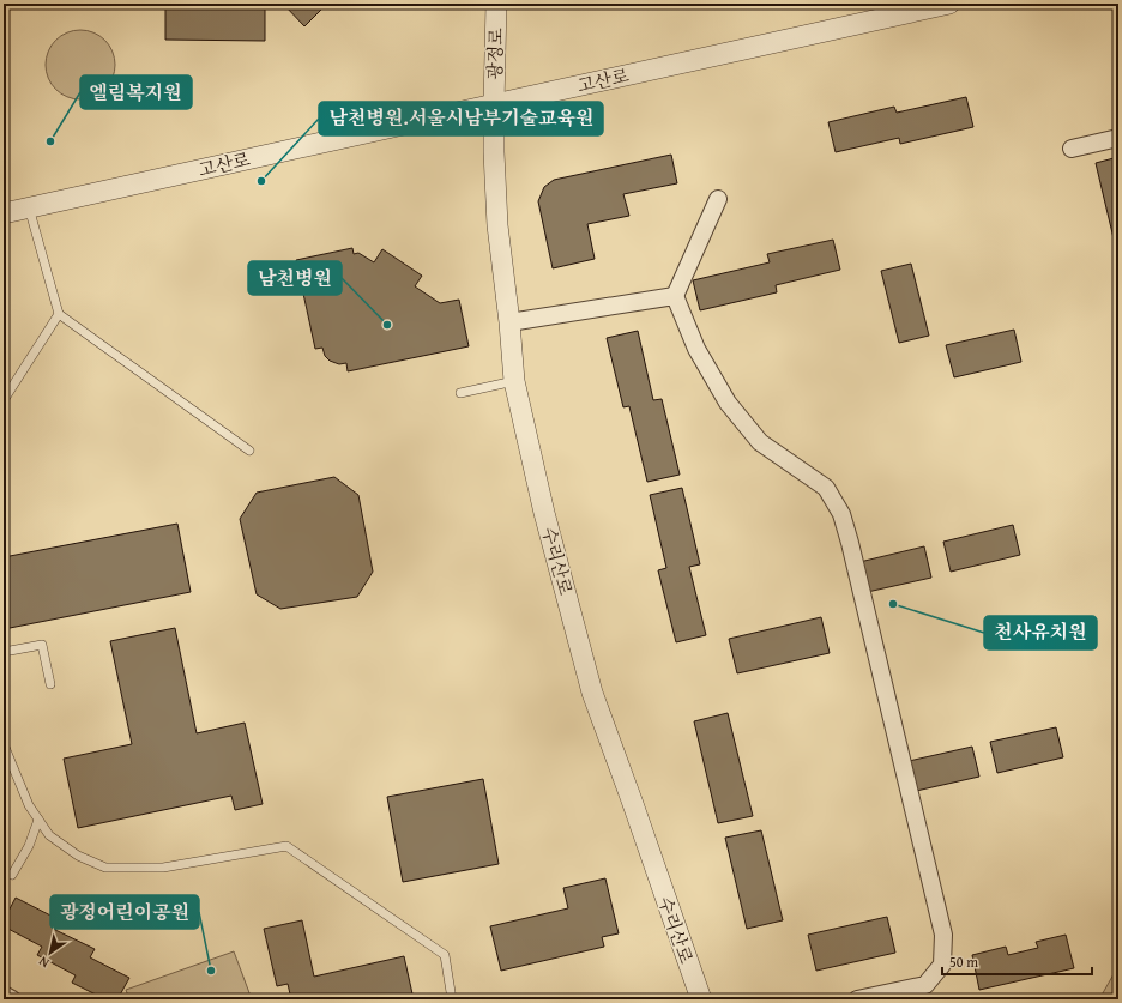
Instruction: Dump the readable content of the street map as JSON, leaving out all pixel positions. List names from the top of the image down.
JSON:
{
  "streets": {
    "street": ["광정로", "고산로", "수리산로"]
  },
  "crossings": [
    ["광정로", "고산로"],
    ["광정로", "수리산로"],
    ["고산로", "수리산로"]
  ],
  "places": [
    "엘림복지원",
    "남천병원.서울시남부기술교육원",
    "남천병원",
    "천사유치원",
    "광정어린이공원"
  ],
  "scale_bar": "50 m",
  "north": "bottom left"
}
